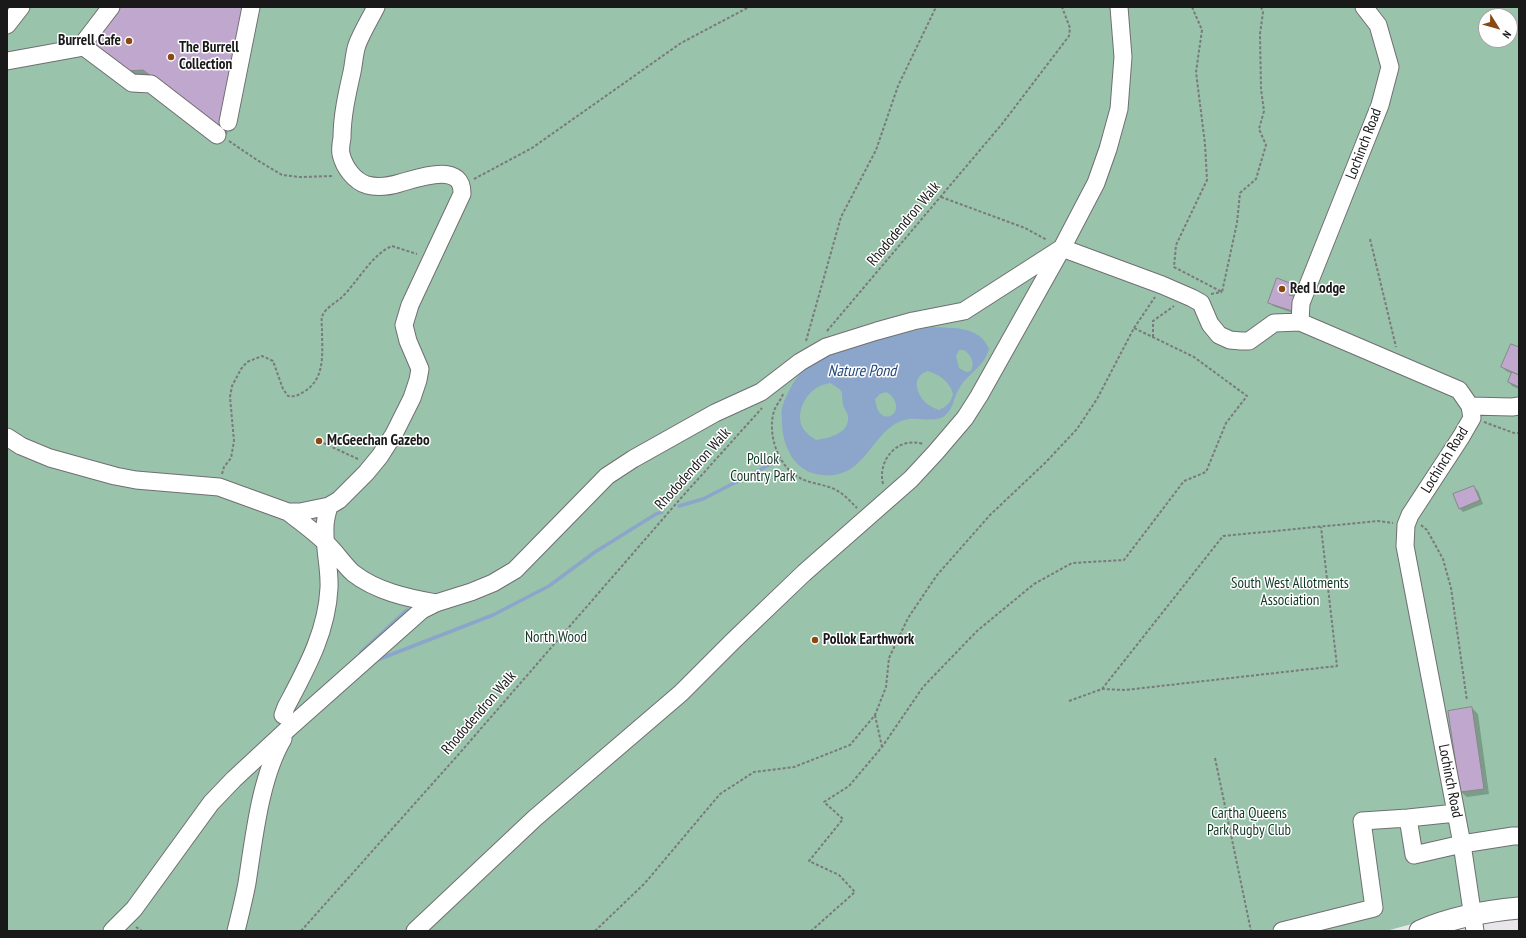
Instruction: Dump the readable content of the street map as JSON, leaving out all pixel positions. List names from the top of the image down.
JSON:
{
  "streets": {
    "street": ["Lochinch Road"],
    "path": ["Rhododendron Walk"]
  },
  "water": ["Nature Pond"],
  "parks": [
    "Pollok Country Park",
    "South West Allotments Association",
    "North Wood",
    "Cartha Queens Park Rugby Club"
  ],
  "places": [
    "Burrell Cafe",
    "The Burrell Collection",
    "Red Lodge",
    "McGeechan Gazebo",
    "Pollok Earthwork"
  ],
  "north": "bottom right"
}
